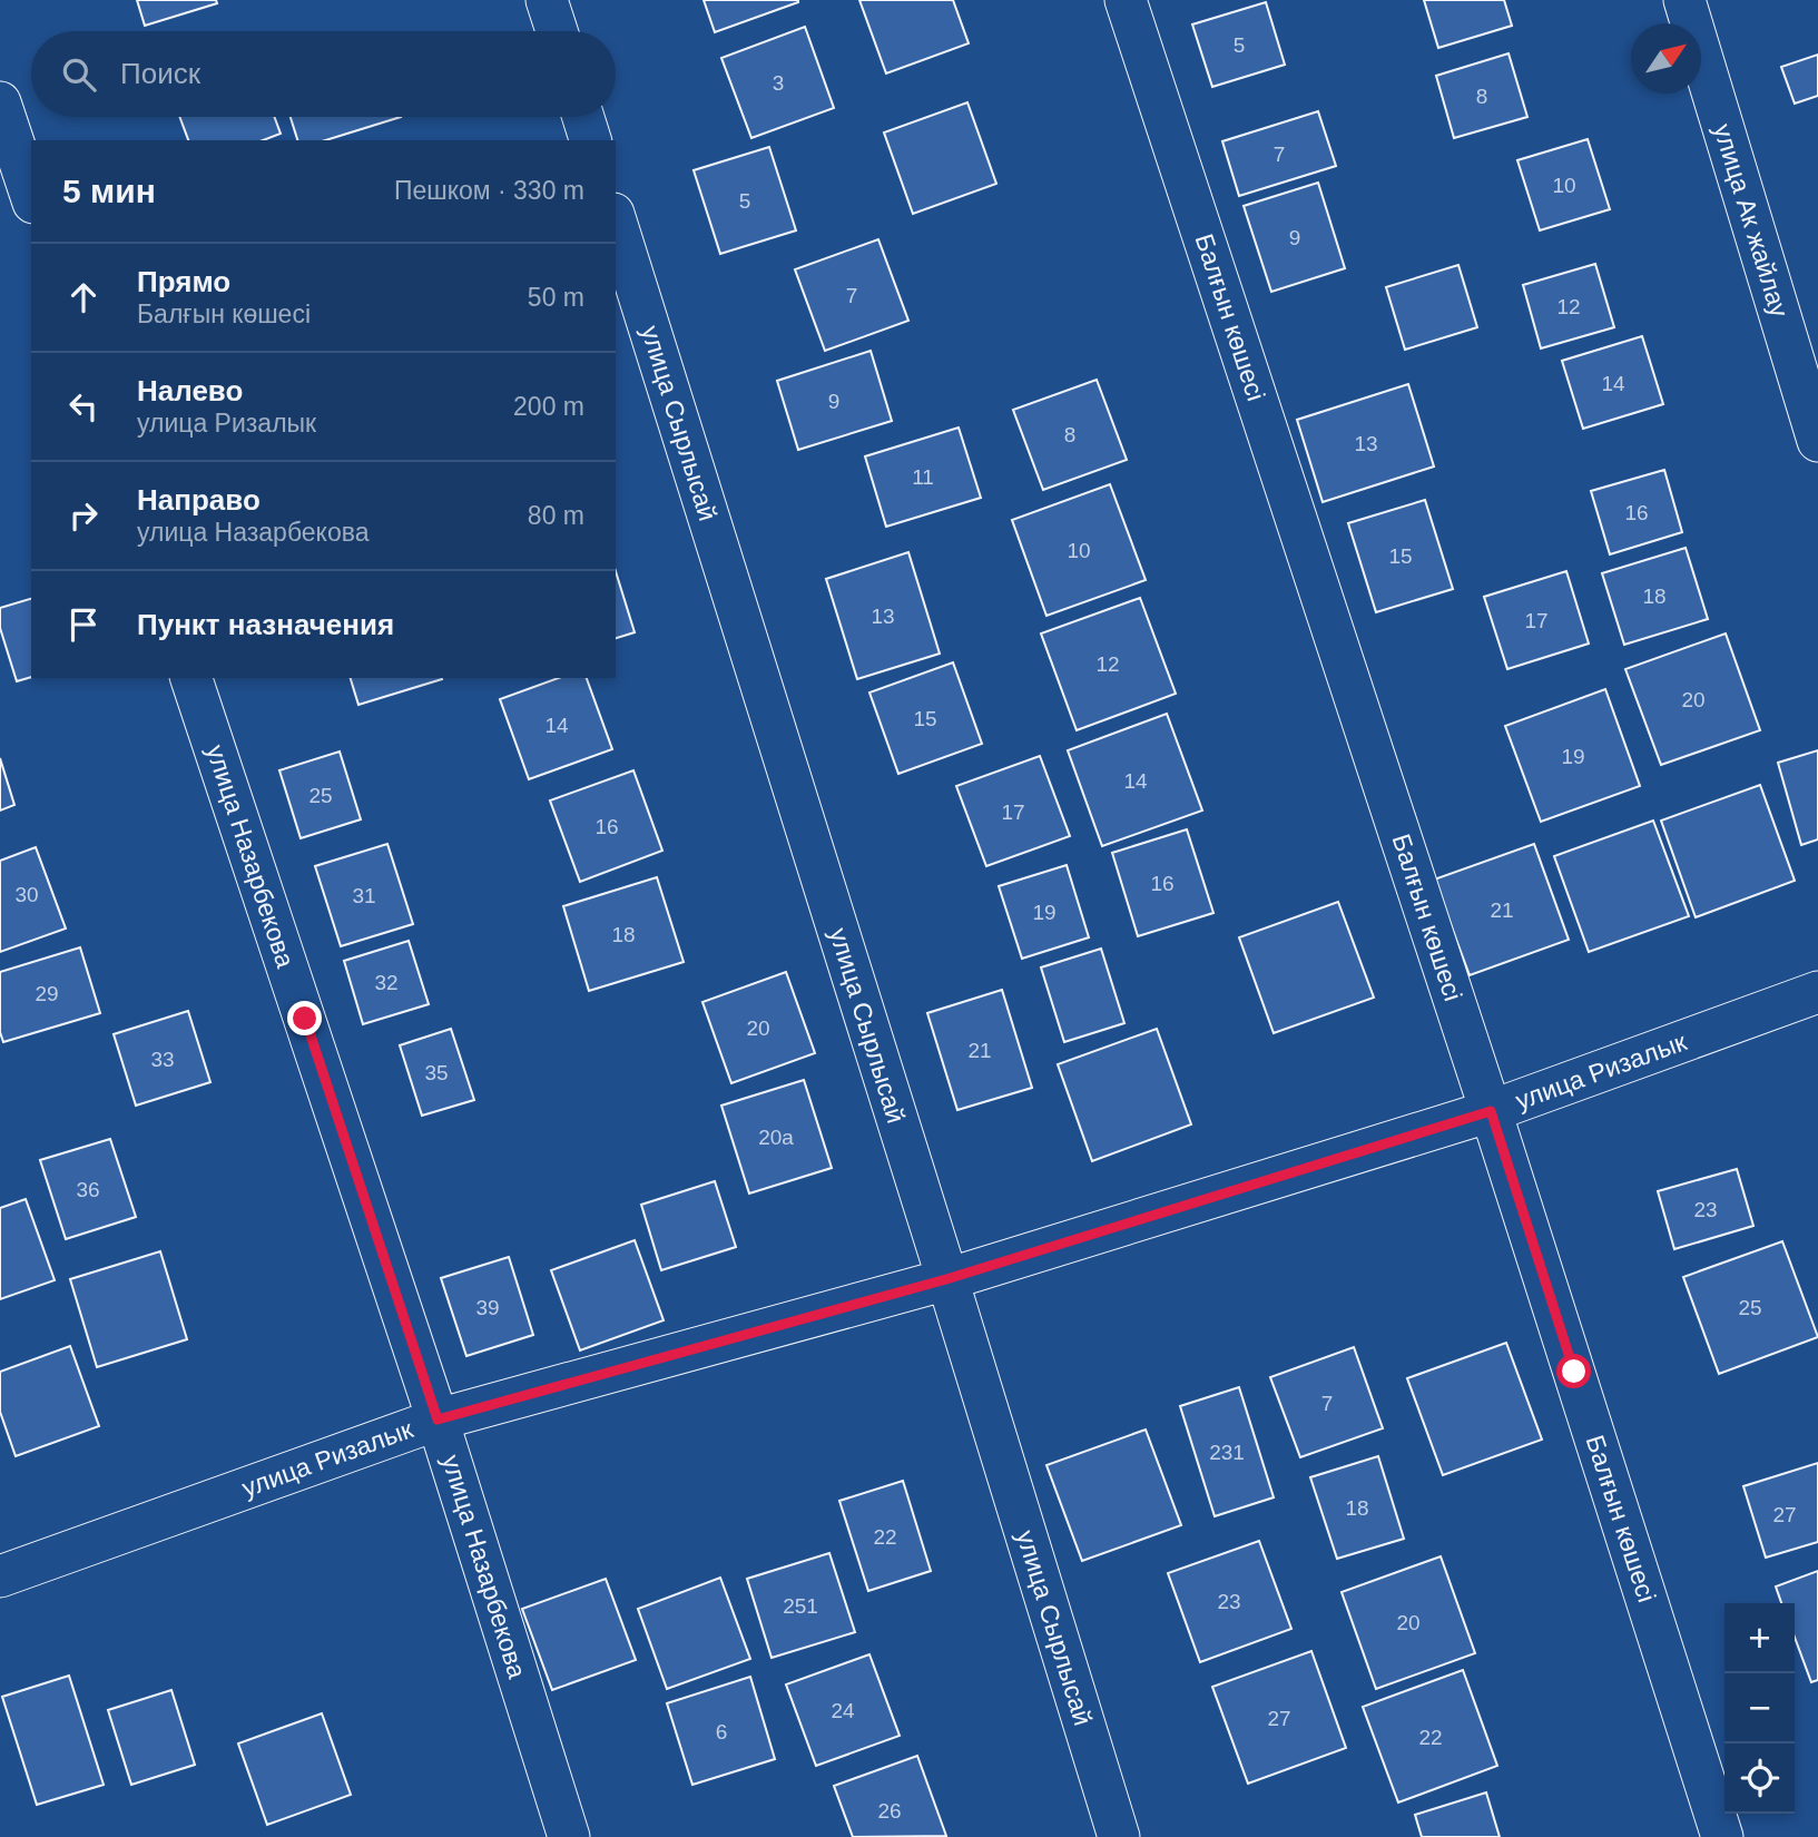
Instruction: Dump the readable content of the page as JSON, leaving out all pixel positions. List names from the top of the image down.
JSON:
{
  "streets": {
    "street": [
      "улица Ак жайлау",
      "Балғын көшесі",
      "улица Сырлысай",
      "улица Назарбекова",
      "улица Ризалык"
    ]
  },
  "crossings": [
    ["Балғын көшесі", "улица Ризалык"],
    ["улица Сырлысай", "улица Ризалык"],
    ["улица Назарбекова", "улица Ризалык"]
  ],
  "house_numbers": [
    "5",
    "3",
    "8",
    "7",
    "10",
    "5",
    "9",
    "7",
    "12",
    "14",
    "9",
    "8",
    "13",
    "11",
    "16",
    "10",
    "15",
    "18",
    "13",
    "17",
    "12",
    "20",
    "15",
    "14",
    "19",
    "14",
    "25",
    "17",
    "16",
    "16",
    "30",
    "31",
    "21",
    "19",
    "18",
    "32",
    "29",
    "20",
    "21",
    "33",
    "35",
    "20а",
    "36",
    "23",
    "39",
    "25",
    "7",
    "231",
    "18",
    "27",
    "22",
    "23",
    "251",
    "20",
    "24",
    "27",
    "6",
    "22",
    "26"
  ],
  "north": "top right",
  "page": {
    "search": "Поиск",
    "heading": ["5 мин", "Пешком · 330 m"],
    "list": [
      ["Прямо", "Балғын көшесі", "50 m"],
      ["Налево", "улица Ризалык", "200 m"],
      ["Направо", "улица Назарбекова", "80 m"],
      "Пункт назначения"
    ],
    "map_buttons": ["+", "−"]
  }
}
